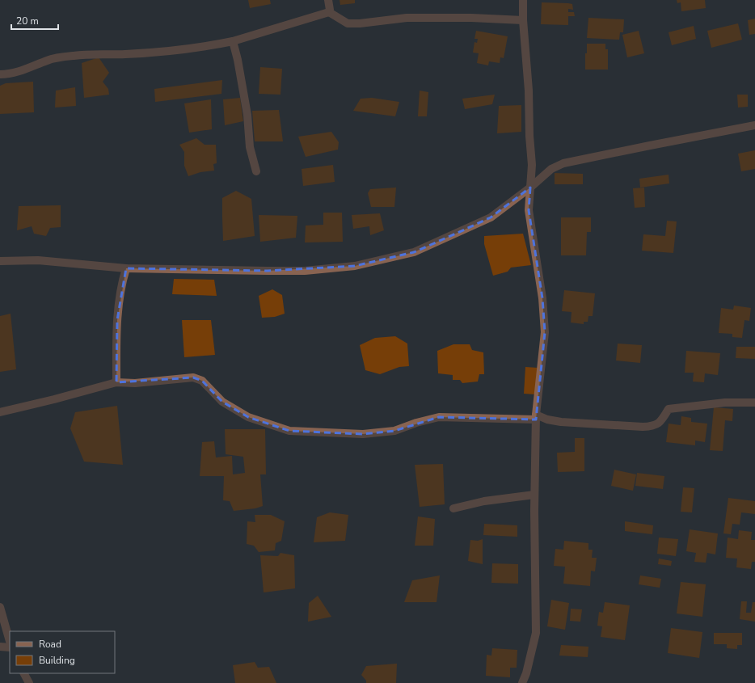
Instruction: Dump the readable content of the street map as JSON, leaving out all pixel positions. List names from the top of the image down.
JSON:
{
  "legend": ["Road", "Building"],
  "scale_bar": "20 m"
}
